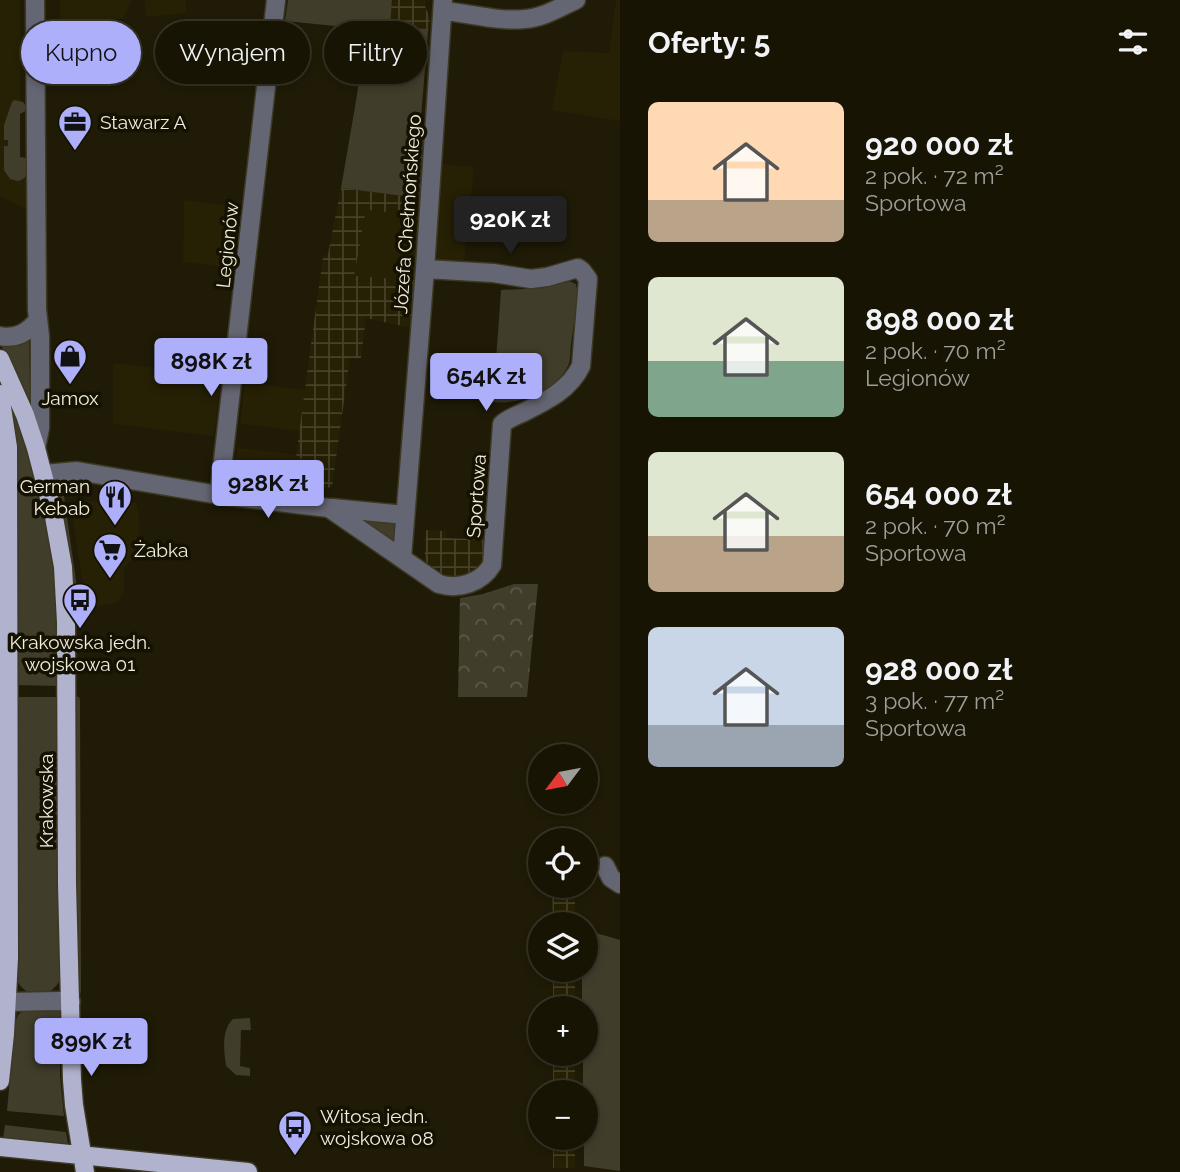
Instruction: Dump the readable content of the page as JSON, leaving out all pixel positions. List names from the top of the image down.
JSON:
{
  "streets": {
    "main road": ["Krakowska"],
    "street": ["Józefa Chełmońskiego", "Legionów", "Sportowa"]
  },
  "crossings": [
    ["Józefa Chełmońskiego", "Sportowa"],
    ["Legionów", "Sportowa"],
    ["Sportowa", "Krakowska"]
  ],
  "places": {
    "office": ["Stawarz A"],
    "shop": ["Jamox"],
    "restaurant": ["German Kebab"],
    "supermarket": ["Żabka"],
    "bus stop": ["Krakowska jedn. wojskowa 01", "Witosa jedn. wojskowa 08"]
  },
  "north": "bottom left",
  "page": {
    "heading": "Oferty: 5",
    "chip": ["Kupno", "Wynajem", "Filtry"],
    "list": [
      {
        "name": "920 000 zł",
        "note": "2 pok. · 72 m² · Sportowa"
      },
      {
        "name": "898 000 zł",
        "note": "2 pok. · 70 m² · Legionów"
      },
      {
        "name": "654 000 zł",
        "note": "2 pok. · 70 m² · Sportowa"
      },
      {
        "name": "928 000 zł",
        "note": "3 pok. · 77 m² · Sportowa"
      }
    ],
    "price": [
      "920K zł",
      "898K zł",
      "654K zł",
      "928K zł",
      "899K zł"
    ],
    "map_buttons": ["+", "−"]
  }
}
